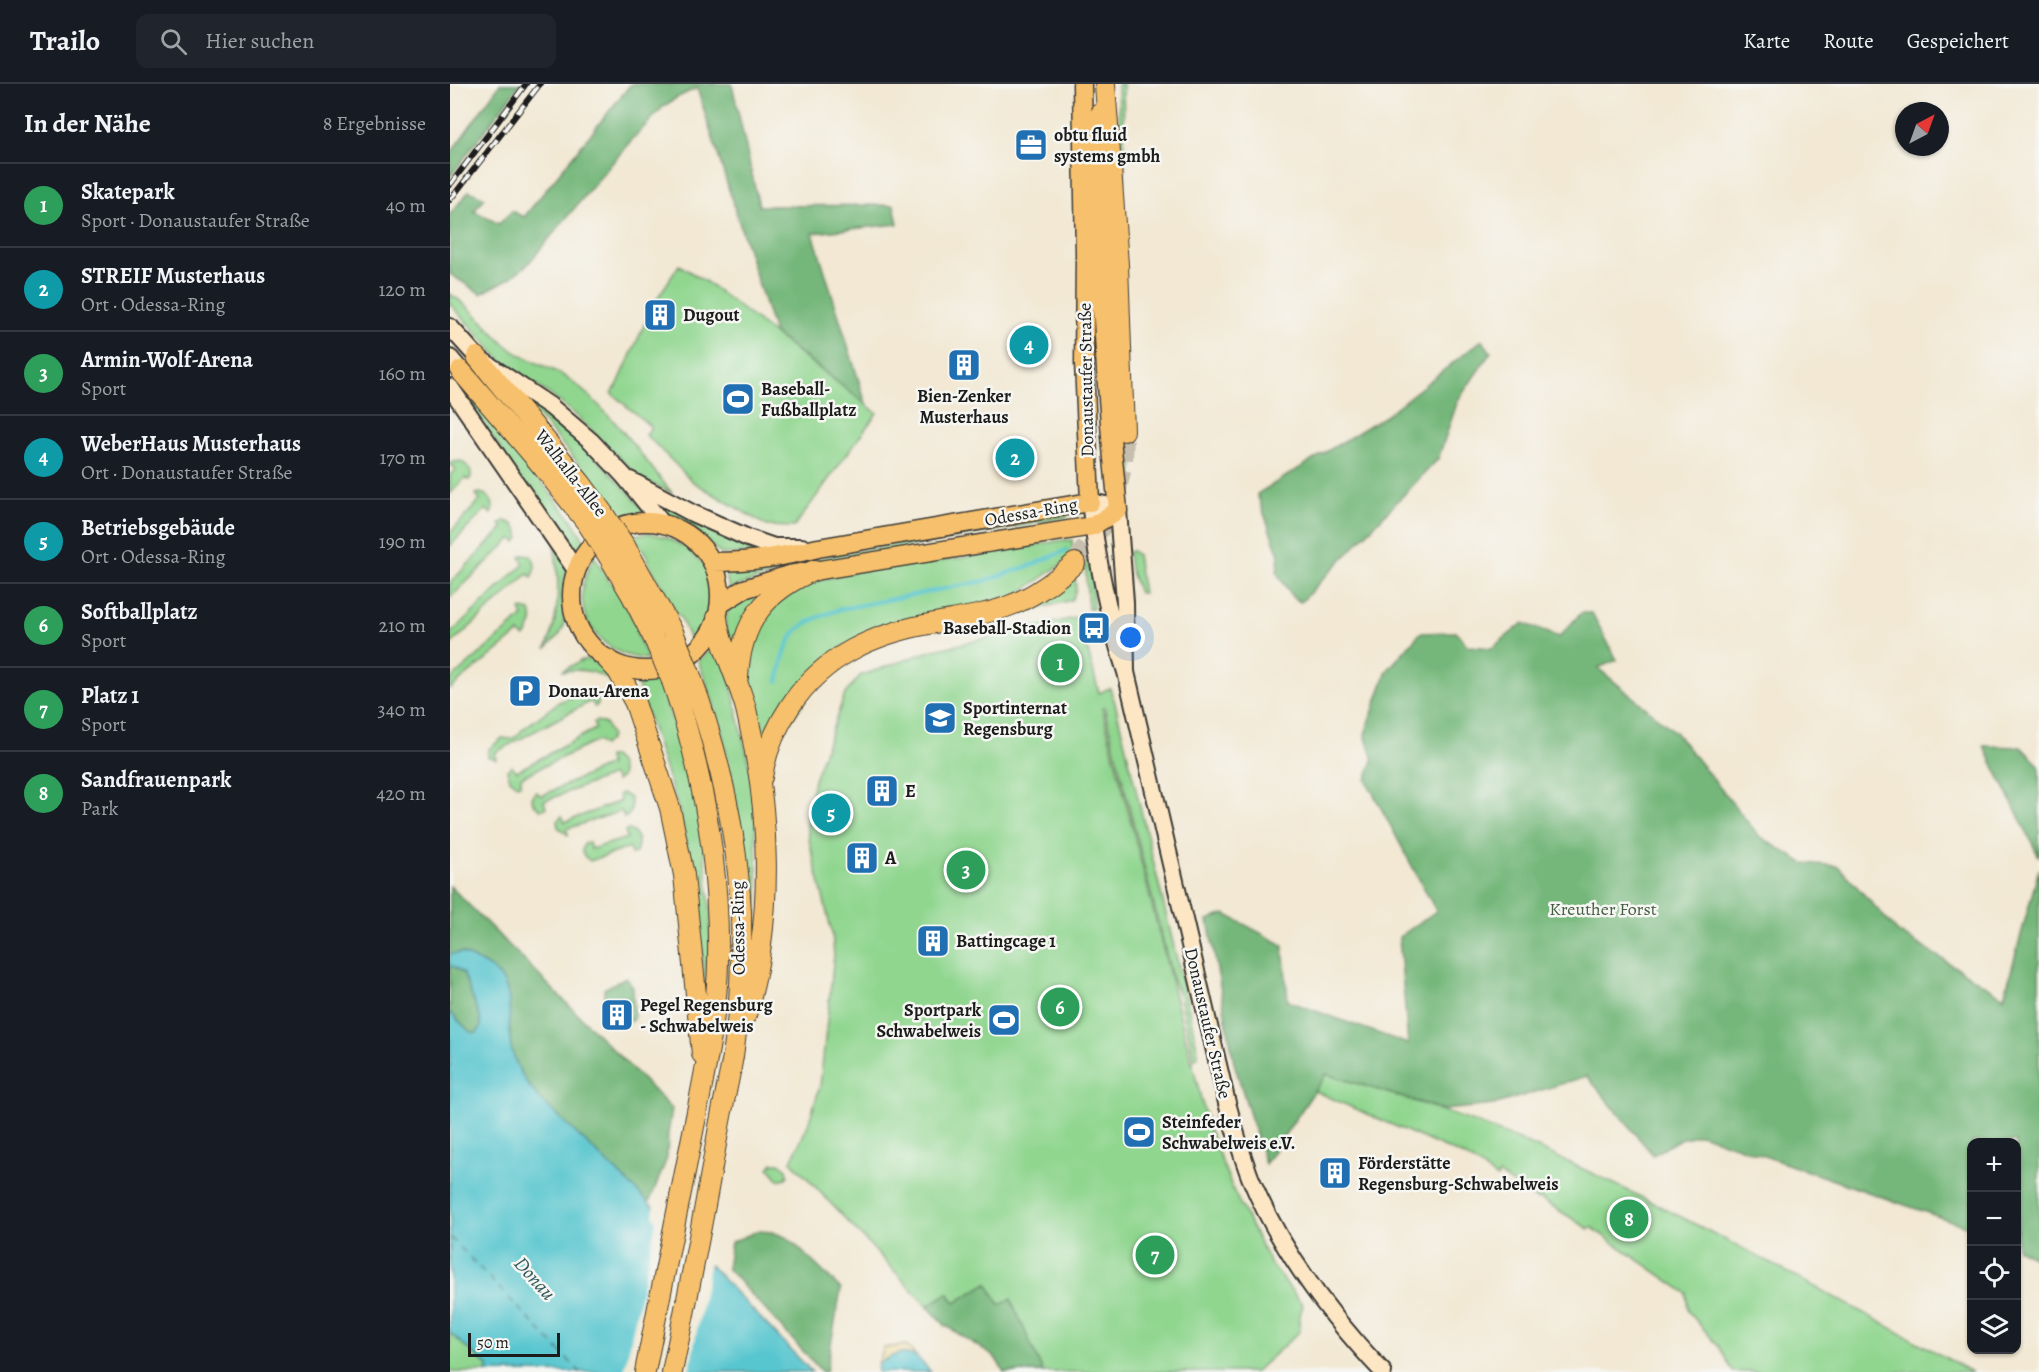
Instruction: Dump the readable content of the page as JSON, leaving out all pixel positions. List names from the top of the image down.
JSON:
{
  "streets": {
    "highway": ["Walhalla-Allee", "Odessa-Ring"],
    "main road": ["Donaustaufer Straße"]
  },
  "crossings": [
    ["Donaustaufer Straße", "Odessa-Ring"],
    ["Walhalla-Allee", "Odessa-Ring"]
  ],
  "water": ["Donau"],
  "parks": ["Kreuther Forst"],
  "places": {
    "office": ["obtu fluid systems gmbh"],
    "building": [
      "Dugout",
      "Bien-Zenker Musterhaus",
      "E",
      "A",
      "Battingcage 1",
      "Pegel Regensburg - Schwabelweis",
      "Förderstätte Regensburg-Schwabelweis"
    ],
    "sports": ["Baseball- Fußballplatz", "Sportpark Schwabelweis", "Steinfeder Schwabelweis e.V."],
    "bus stop": ["Baseball-Stadion"],
    "parking": ["Donau-Arena"],
    "school or university": ["Sportinternat Regensburg"]
  },
  "scale_bar": "50 m",
  "north": "top right",
  "page": {
    "header": "Trailo",
    "search": "Hier suchen",
    "nav": ["Karte", "Route", "Gespeichert"],
    "heading": ["In der Nähe", "8 Ergebnisse"],
    "list": [
      {
        "mark": "1",
        "name": "Skatepark",
        "note": "Sport · Donaustaufer Straße",
        "value": "40 m"
      },
      {
        "mark": "2",
        "name": "STREIF Musterhaus",
        "note": "Ort · Odessa-Ring",
        "value": "120 m"
      },
      {
        "mark": "3",
        "name": "Armin-Wolf-Arena",
        "note": "Sport",
        "value": "160 m"
      },
      {
        "mark": "4",
        "name": "WeberHaus Musterhaus",
        "note": "Ort · Donaustaufer Straße",
        "value": "170 m"
      },
      {
        "mark": "5",
        "name": "Betriebsgebäude",
        "note": "Ort · Odessa-Ring",
        "value": "190 m"
      },
      {
        "mark": "6",
        "name": "Softballplatz",
        "note": "Sport",
        "value": "210 m"
      },
      {
        "mark": "7",
        "name": "Platz 1",
        "note": "Sport",
        "value": "340 m"
      },
      {
        "mark": "8",
        "name": "Sandfrauenpark",
        "note": "Park",
        "value": "420 m"
      }
    ],
    "pins": [
      "4",
      "2",
      "1",
      "5",
      "3",
      "6",
      "8",
      "7"
    ],
    "map_buttons": ["+", "−"],
    "scale": "50 m"
  }
}
